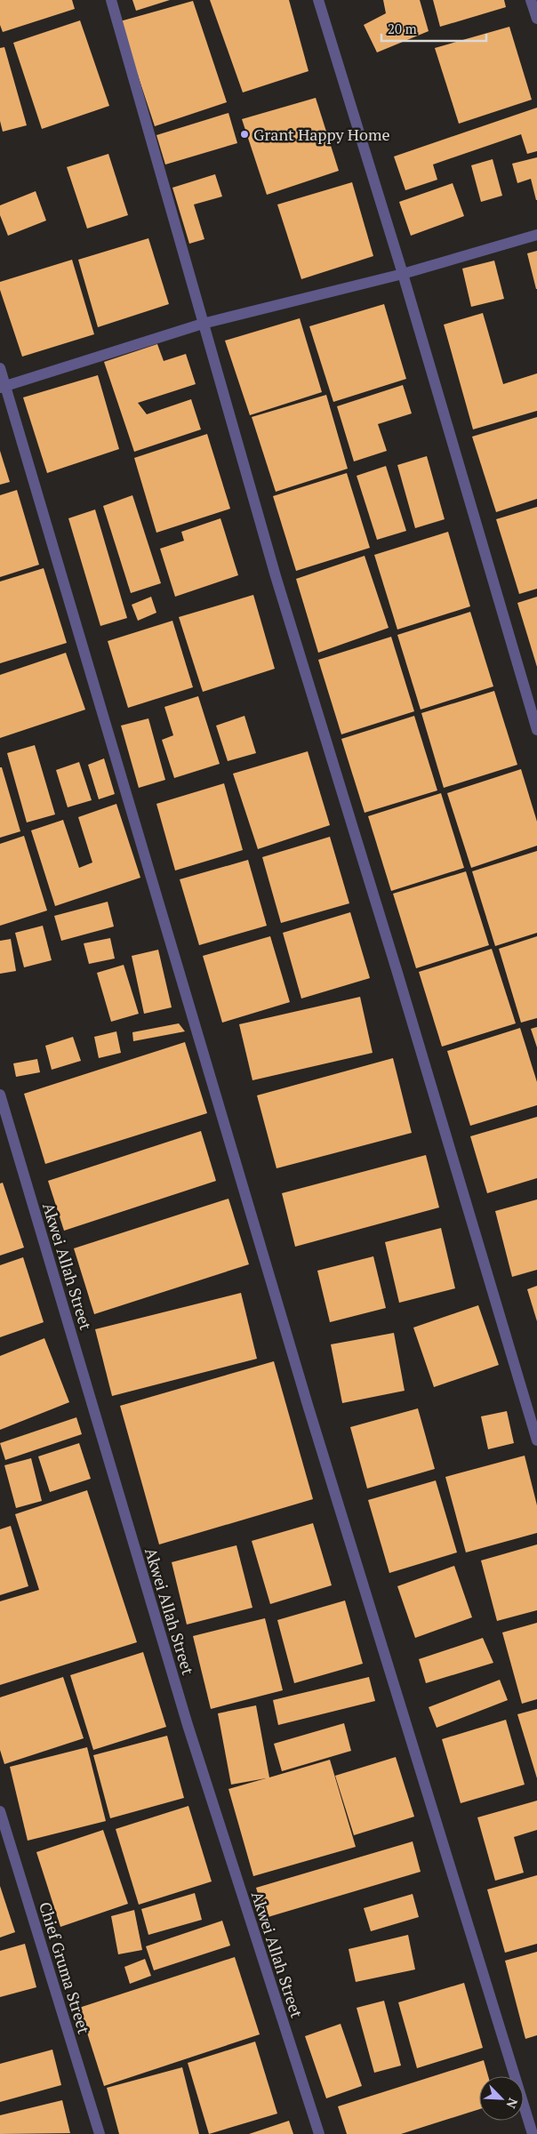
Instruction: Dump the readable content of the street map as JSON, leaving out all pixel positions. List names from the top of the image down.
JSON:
{
  "streets": {
    "street": ["Akwei Allah Street", "Chief Gruma Street"]
  },
  "places": ["Grant Happy Home"],
  "scale_bar": "20 m",
  "north": "bottom right"
}
